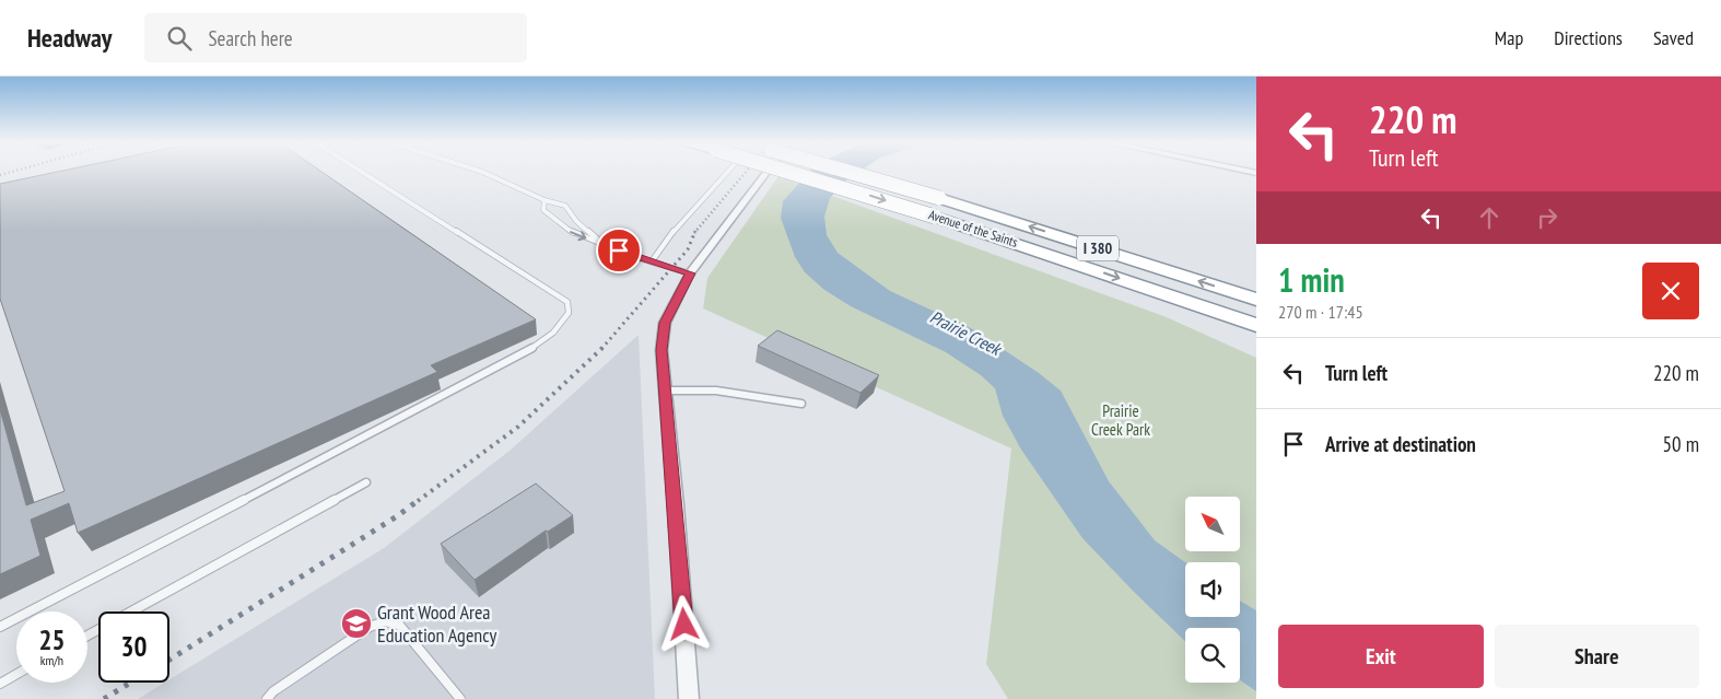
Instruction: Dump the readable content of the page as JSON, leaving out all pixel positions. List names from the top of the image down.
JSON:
{
  "streets": {
    "highway": ["Avenue of the Saints", "I 380"]
  },
  "water": ["Prairie Creek"],
  "parks": ["Prairie Creek Park"],
  "places": {
    "school or university": ["Grant Wood Area Education Agency"]
  },
  "north": "top left",
  "page": {
    "header": "Headway",
    "search": "Search here",
    "nav": ["Map", "Directions", "Saved"],
    "turn": ["220 m", "Turn left"],
    "heading": ["1 min", "270 m · 17:45"],
    "list": [
      {
        "name": "Turn left",
        "value": "220 m"
      },
      {
        "name": "Arrive at destination",
        "value": "50 m"
      }
    ],
    "speed": "25 km/h",
    "limit": "30",
    "buttons": ["Exit", "Share"]
  }
}
